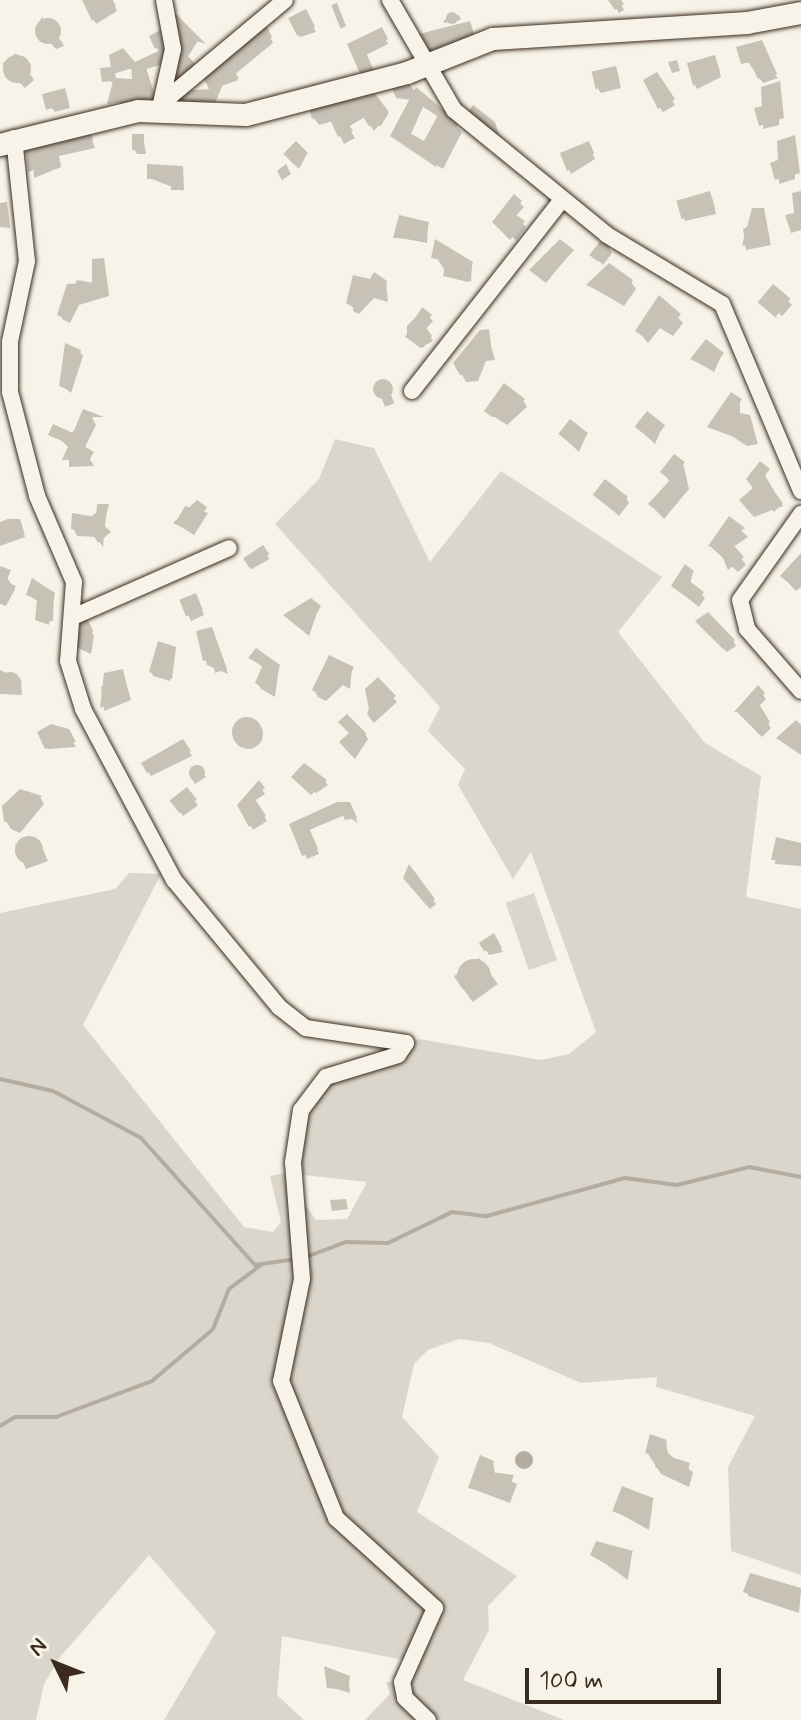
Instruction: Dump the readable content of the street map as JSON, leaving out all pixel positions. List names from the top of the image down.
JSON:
{
  "scale_bar": "100 m",
  "north": "top left"
}
